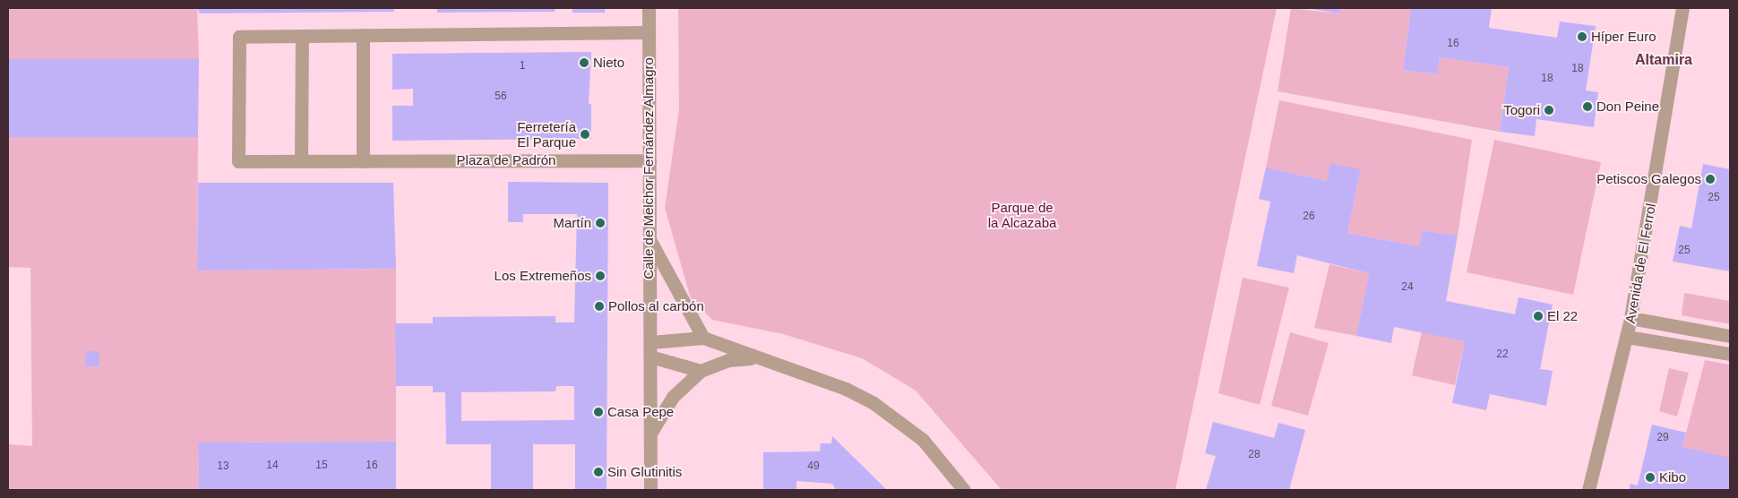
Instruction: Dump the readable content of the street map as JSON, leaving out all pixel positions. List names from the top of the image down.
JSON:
{
  "streets": {
    "street": ["Plaza de Padrón", "Calle de Melchor Fernández Almagro", "Avenida de El Ferrol"]
  },
  "crossings": [
    ["Plaza de Padrón", "Calle de Melchor Fernández Almagro"]
  ],
  "districts": ["Altamira"],
  "parks": ["Parque de la Alcazaba"],
  "places": [
    "Híper Euro",
    "Nieto",
    "Don Peine",
    "Togori",
    "Ferretería El Parque",
    "Petiscos Galegos",
    "Martín",
    "Los Extremeños",
    "Pollos al carbón",
    "El 22",
    "Casa Pepe",
    "Sin Glutinitis",
    "Kibo"
  ],
  "house_numbers": [
    "16",
    "1",
    "18",
    "18",
    "56",
    "25",
    "26",
    "25",
    "24",
    "22",
    "29",
    "28",
    "14",
    "15",
    "16",
    "13",
    "49"
  ]
}
